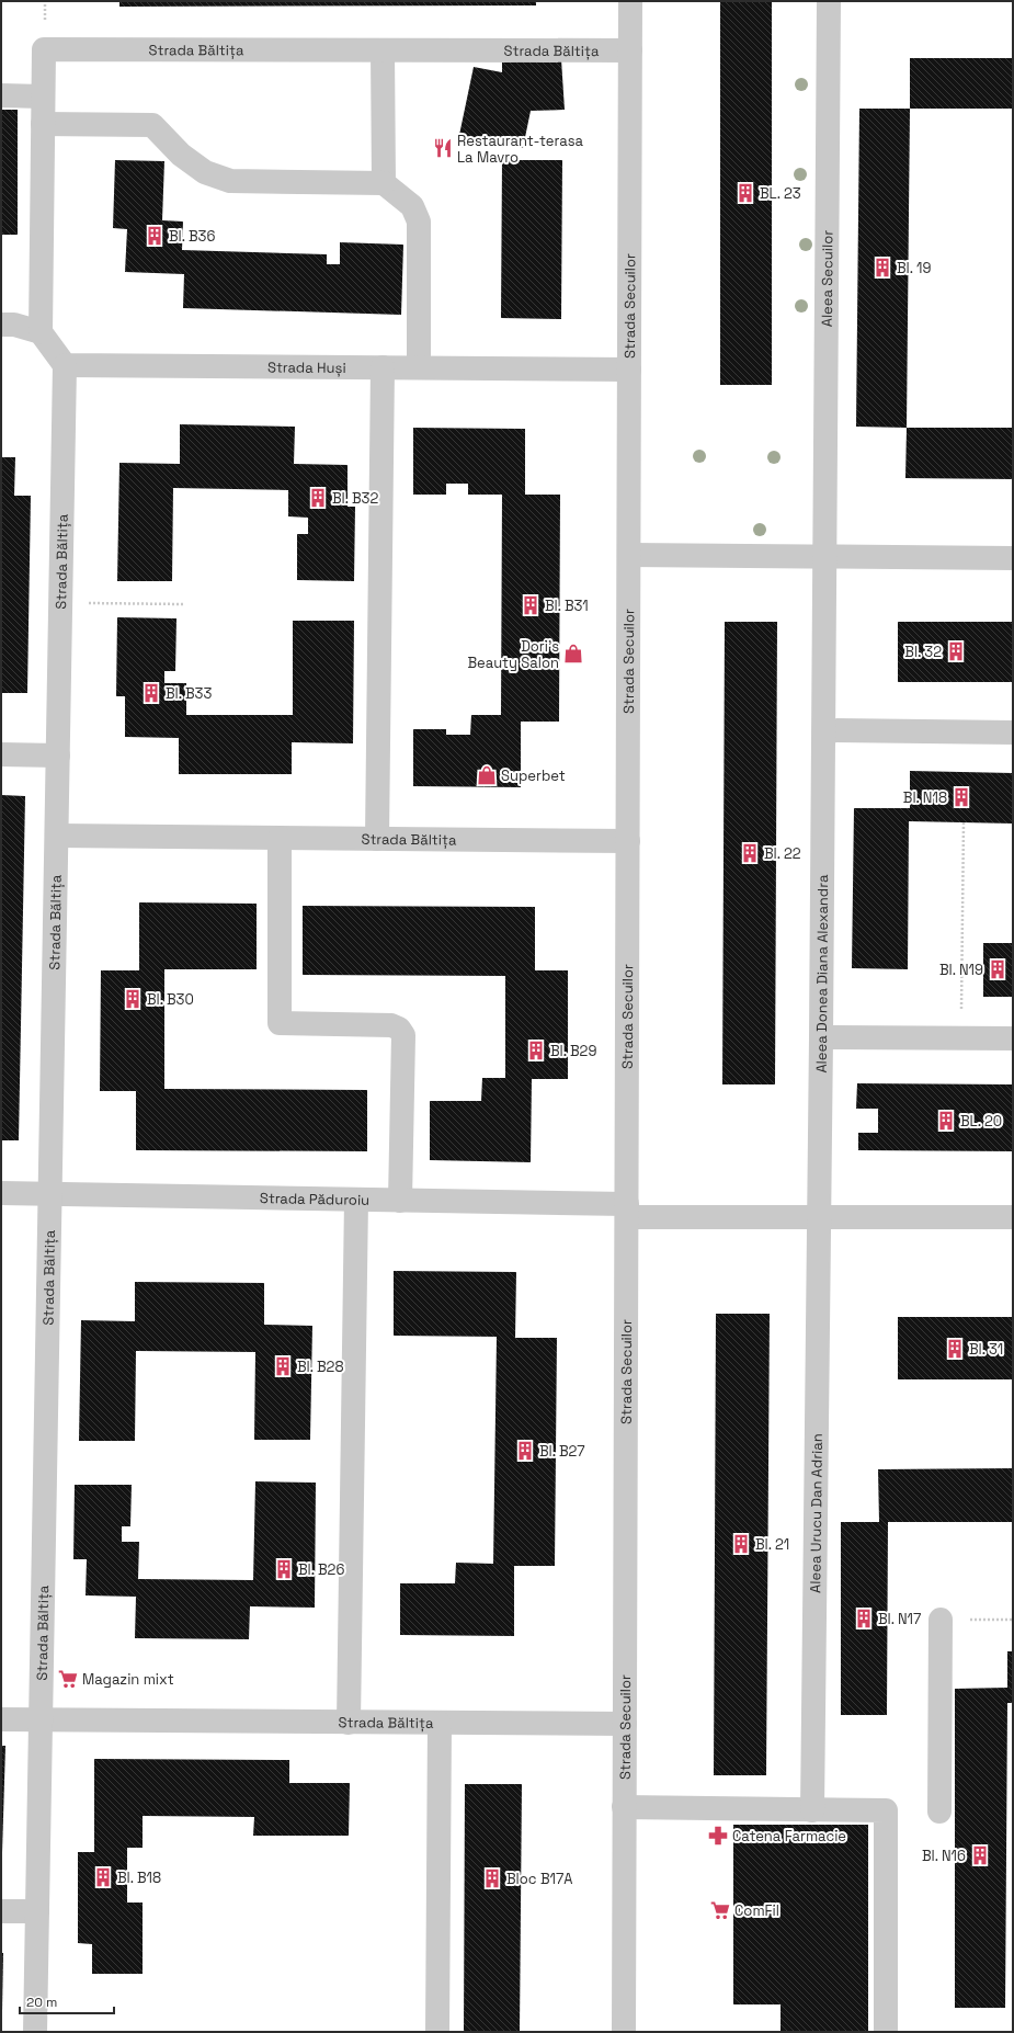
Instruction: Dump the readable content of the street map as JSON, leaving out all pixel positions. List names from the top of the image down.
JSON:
{
  "streets": {
    "street": [
      "Strada Băltița",
      "Aleea Secuilor",
      "Strada Secuilor",
      "Strada Huși",
      "Aleea Donea Diana Alexandra",
      "Strada Păduroiu",
      "Aleea Urucu Dan Adrian"
    ]
  },
  "crossings": [
    ["Strada Băltița", "Strada Secuilor"],
    ["Strada Băltița", "Strada Huși"],
    ["Strada Băltița", "Strada Păduroiu"],
    ["Aleea Secuilor", "Aleea Donea Diana Alexandra"],
    ["Strada Secuilor", "Strada Huși"],
    ["Strada Secuilor", "Strada Păduroiu"],
    ["Aleea Donea Diana Alexandra", "Aleea Urucu Dan Adrian"]
  ],
  "places": {
    "restaurant": ["Restaurant-terasa La Mavro"],
    "building": [
      "BL. 23",
      "Bl. B36",
      "Bl. 19",
      "Bl. B32",
      "Bl. B31",
      "Bl. 32",
      "Bl. B33",
      "Bl. N18",
      "Bl. 22",
      "Bl. N19",
      "Bl. B30",
      "Bl. B29",
      "BL. 20",
      "Bl. 31",
      "Bl. B28",
      "Bl. B27",
      "Bl. 21",
      "Bl. B26",
      "Bl. N17",
      "Bl. N16",
      "Bl. B18",
      "Bloc B17A"
    ],
    "shop": ["Dori's Beauty Salon", "Superbet"],
    "supermarket": ["Magazin mixt", "ComFil"],
    "pharmacy": ["Catena Farmacie"]
  },
  "scale_bar": "20 m"
}
